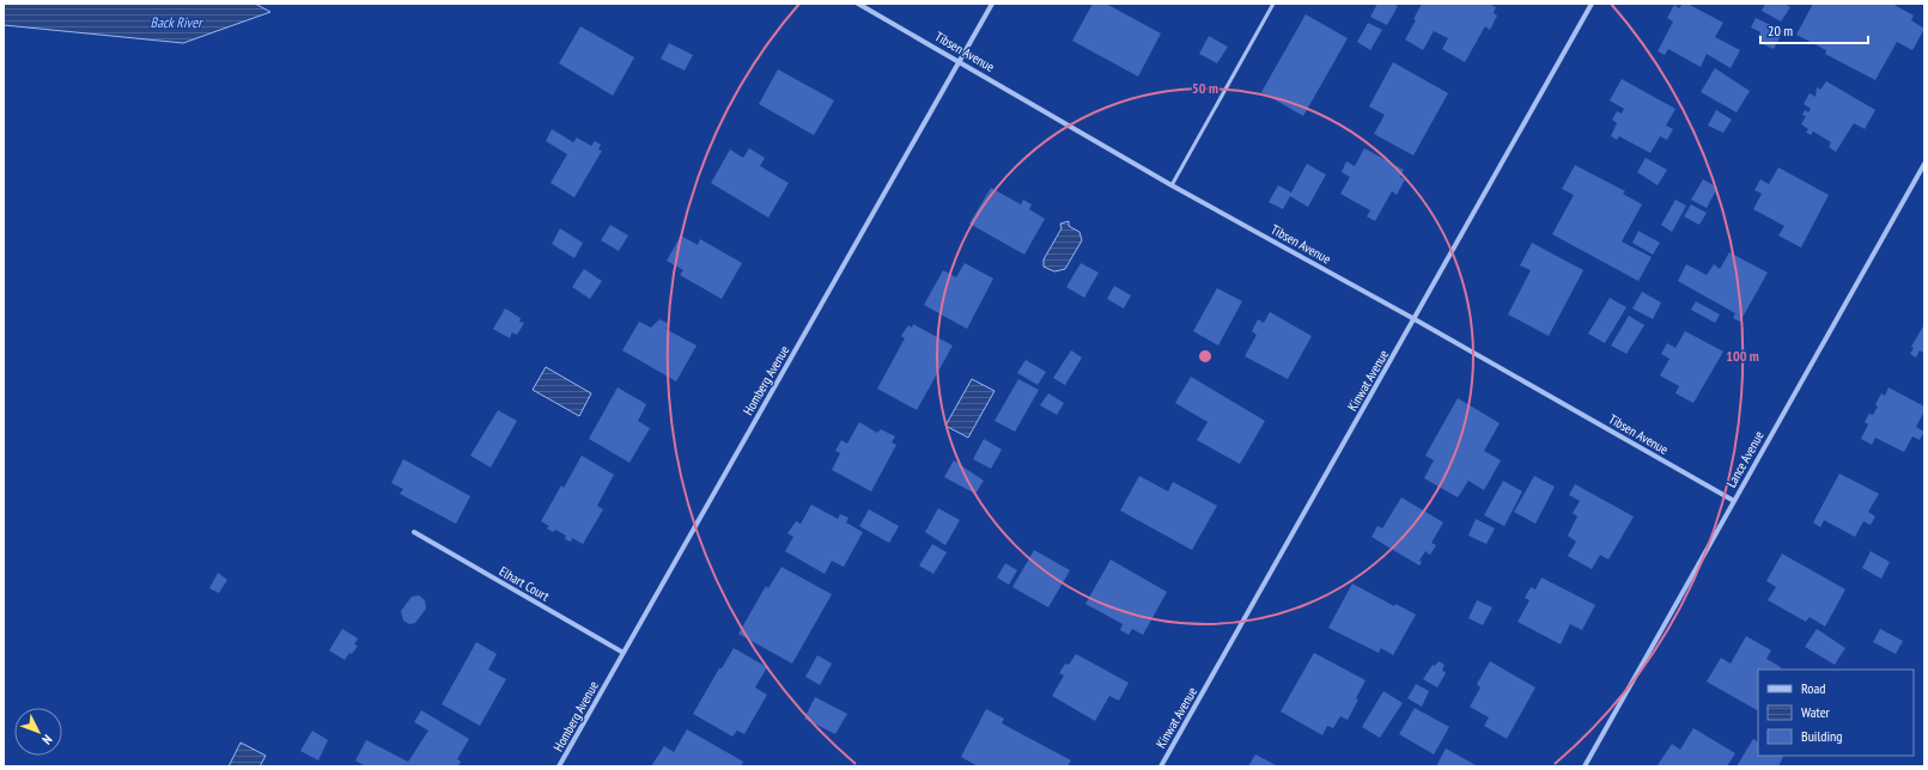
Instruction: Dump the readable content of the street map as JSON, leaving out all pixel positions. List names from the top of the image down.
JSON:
{
  "streets": {
    "street": [
      "Tibsen Avenue",
      "Homberg Avenue",
      "Kinwat Avenue",
      "Lance Avenue",
      "Elhart Court"
    ]
  },
  "crossings": [
    ["Tibsen Avenue", "Homberg Avenue"],
    ["Tibsen Avenue", "Kinwat Avenue"],
    ["Tibsen Avenue", "Lance Avenue"],
    ["Homberg Avenue", "Elhart Court"]
  ],
  "water": ["Back River"],
  "legend": ["Road", "Water", "Building"],
  "scale_bar": "20 m",
  "north": "bottom right",
  "rings": ["50 m", "100 m"]
}
